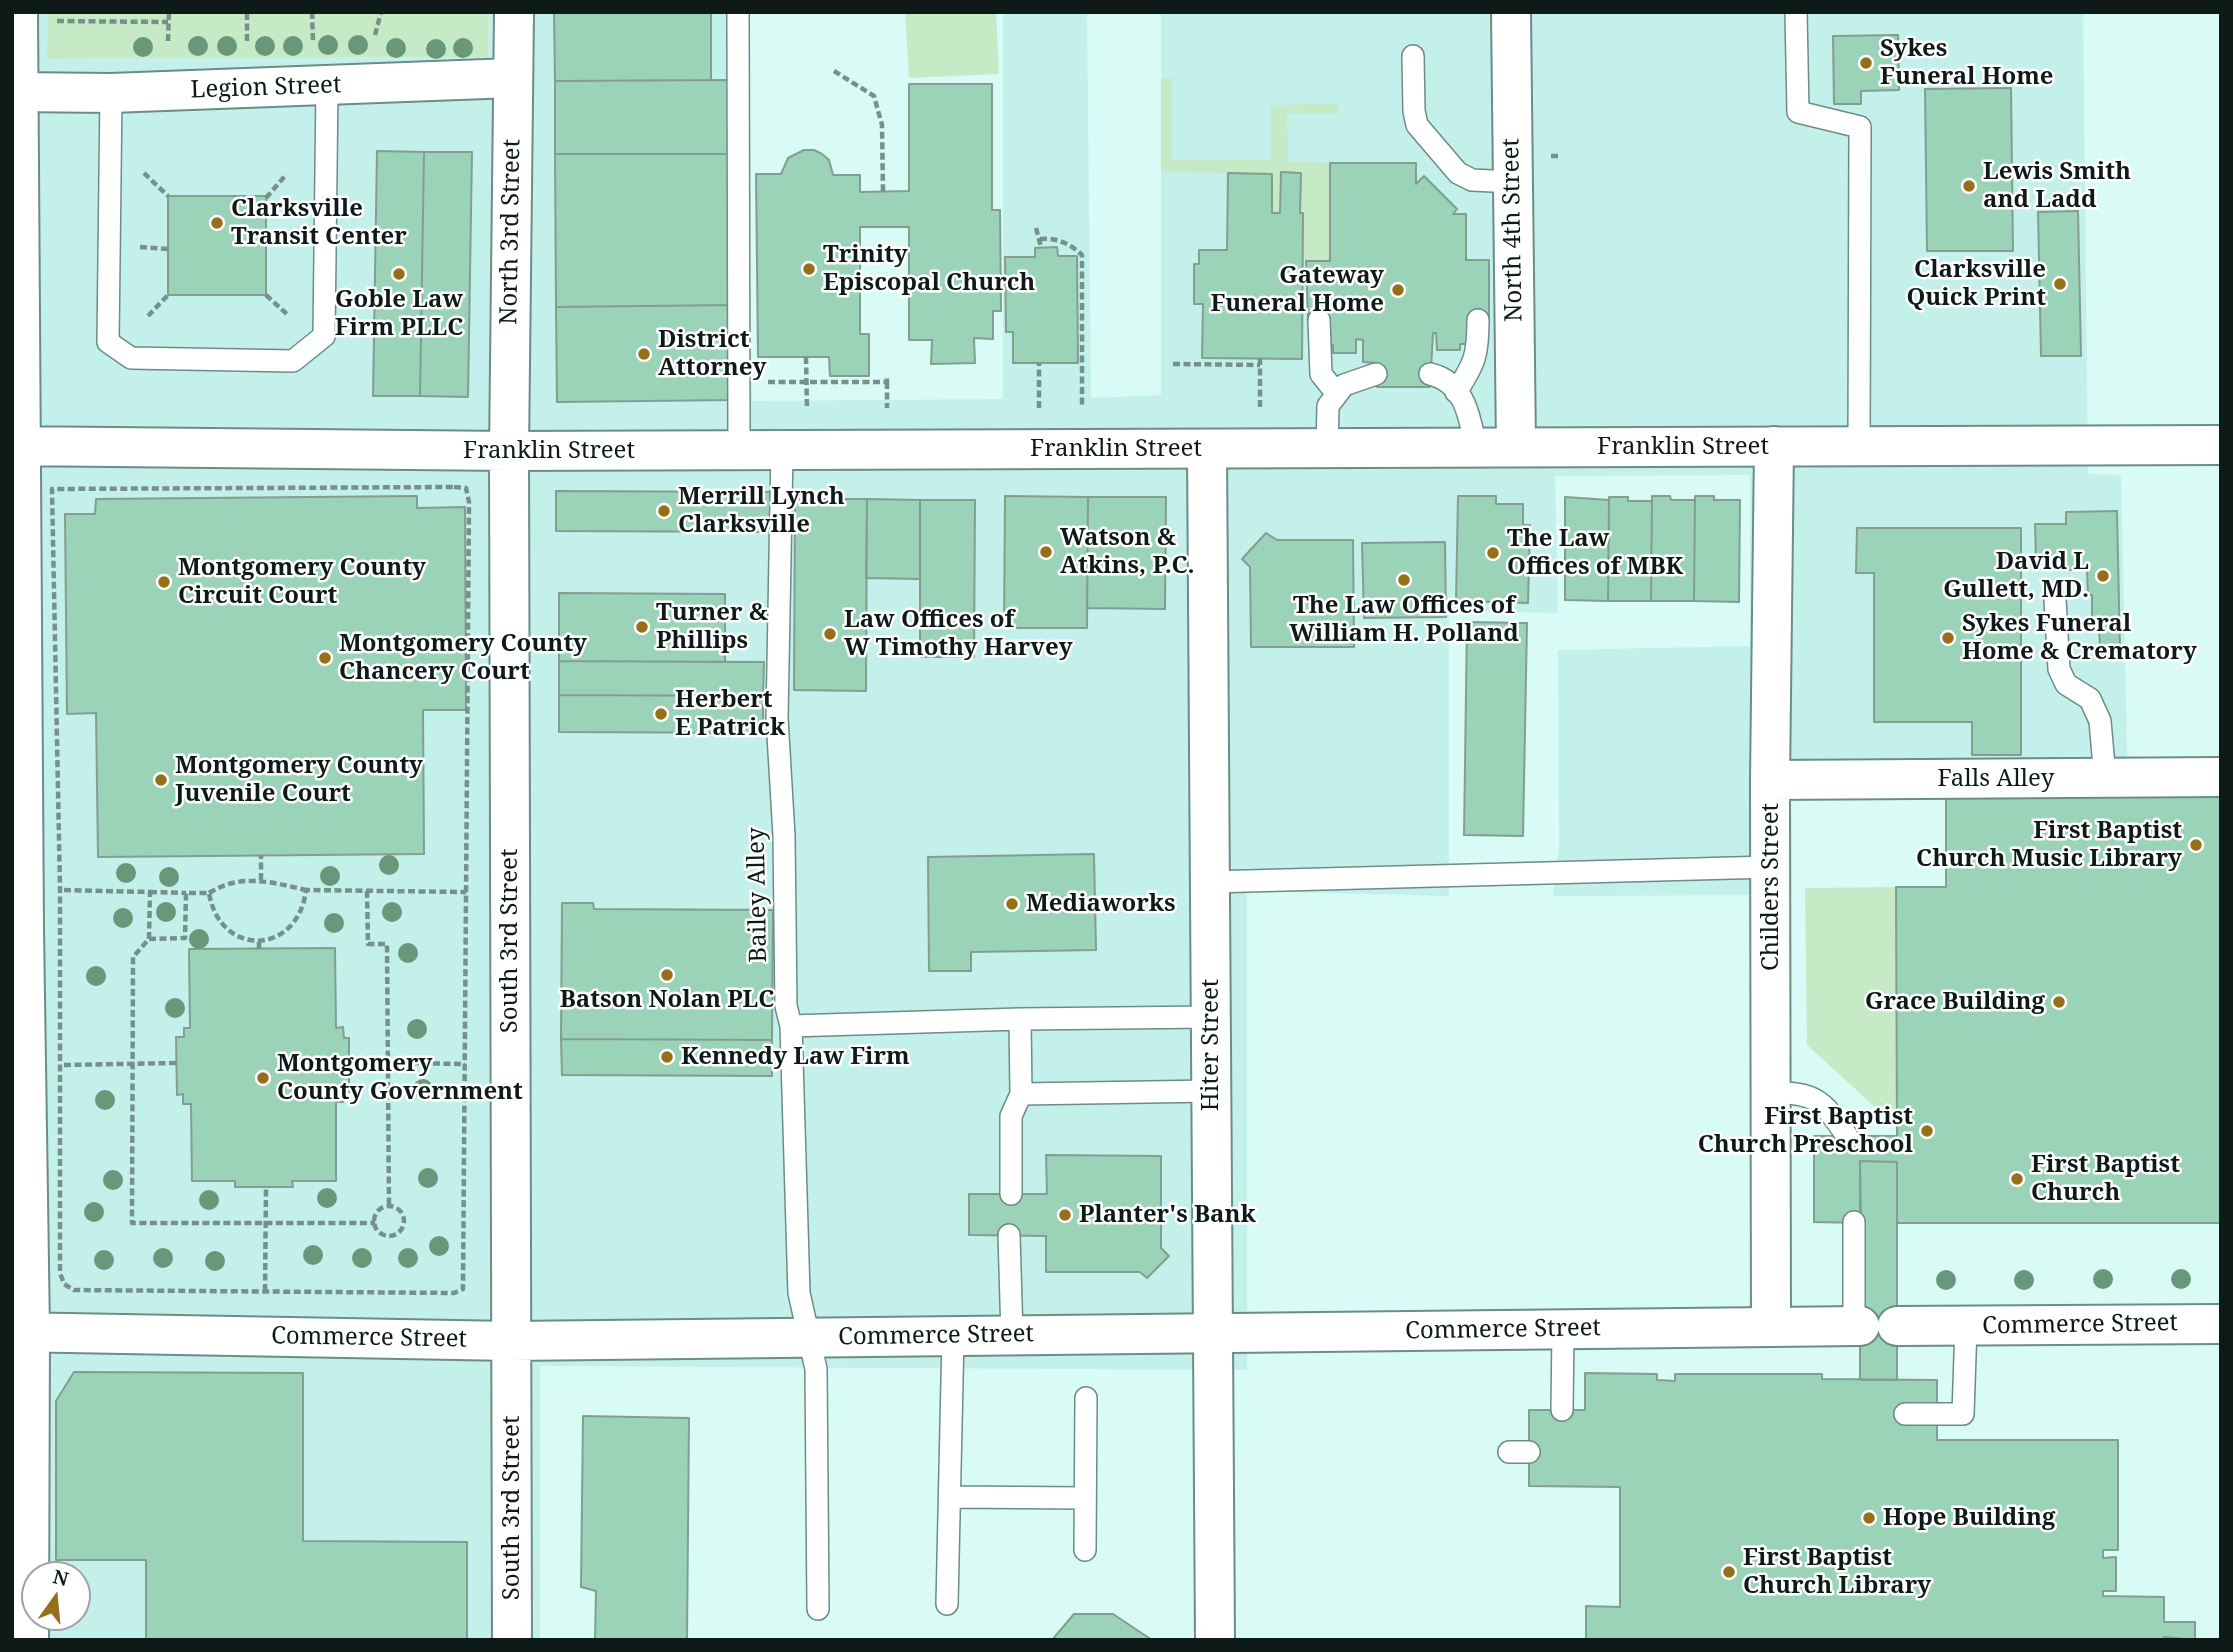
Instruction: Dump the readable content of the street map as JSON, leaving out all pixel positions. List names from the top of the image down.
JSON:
{
  "streets": {
    "street": [
      "Legion Street",
      "North 4th Street",
      "North 3rd Street",
      "Franklin Street",
      "Falls Alley",
      "Childers Street",
      "South 3rd Street",
      "Hiter Street",
      "Commerce Street"
    ],
    "lane": ["Bailey Alley"]
  },
  "crossings": [
    ["Legion Street", "North 3rd Street"],
    ["North 4th Street", "Franklin Street"],
    ["North 3rd Street", "Franklin Street"],
    ["North 3rd Street", "South 3rd Street"],
    ["Franklin Street", "Childers Street"],
    ["Franklin Street", "Bailey Alley"],
    ["Franklin Street", "South 3rd Street"],
    ["Franklin Street", "Hiter Street"],
    ["Falls Alley", "Childers Street"],
    ["Childers Street", "Commerce Street"],
    ["Bailey Alley", "Commerce Street"],
    ["South 3rd Street", "Commerce Street"],
    ["Hiter Street", "Commerce Street"]
  ],
  "places": [
    "Sykes Funeral Home",
    "Lewis Smith and Ladd",
    "Clarksville Transit Center",
    "Trinity Episcopal Church",
    "Goble Law Firm PLLC",
    "Clarksville Quick Print",
    "Gateway Funeral Home",
    "District Attorney",
    "Merrill Lynch Clarksville",
    "Watson & Atkins, P.C.",
    "The Law Offices of MBK",
    "David L Gullett, MD.",
    "The Law Offices of William H. Polland",
    "Montgomery County Circuit Court",
    "Turner & Phillips",
    "Law Offices of W Timothy Harvey",
    "Sykes Funeral Home & Crematory",
    "Montgomery County Chancery Court",
    "Herbert E Patrick",
    "Montgomery County Juvenile Court",
    "First Baptist Church Music Library",
    "Mediaworks",
    "Batson Nolan PLC",
    "Grace Building",
    "Kennedy Law Firm",
    "Montgomery County Government",
    "First Baptist Church Preschool",
    "First Baptist Church",
    "Planter's Bank",
    "Hope Building",
    "First Baptist Church Library"
  ],
  "north": "top"
}
